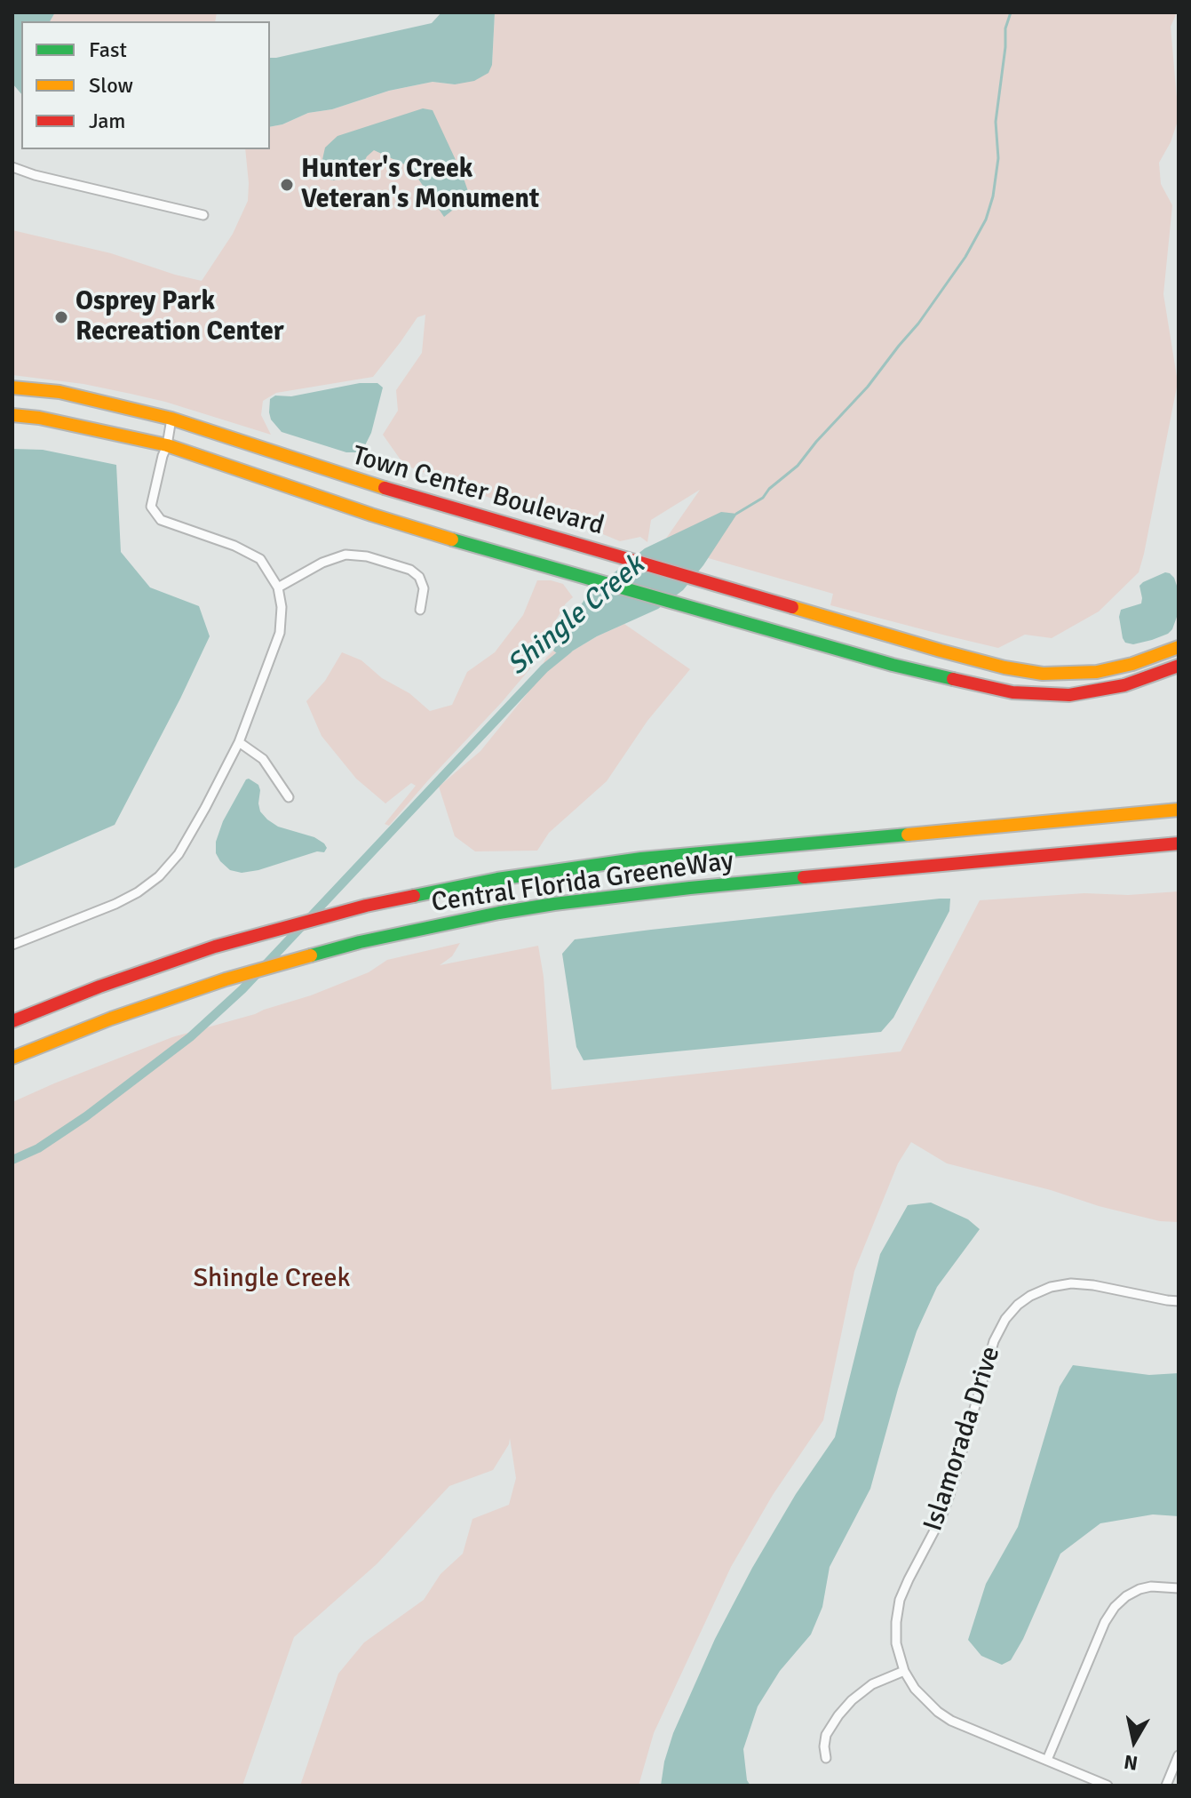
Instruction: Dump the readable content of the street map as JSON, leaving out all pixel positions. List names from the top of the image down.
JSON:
{
  "streets": {
    "main road": ["Town Center Boulevard", "Central Florida GreeneWay"],
    "street": ["Islamorada Drive"]
  },
  "water": ["Shingle Creek"],
  "parks": ["Shingle Creek"],
  "places": ["Hunter's Creek Veteran's Monument", "Osprey Park Recreation Center"],
  "legend": ["Fast", "Slow", "Jam"],
  "north": "bottom"
}
